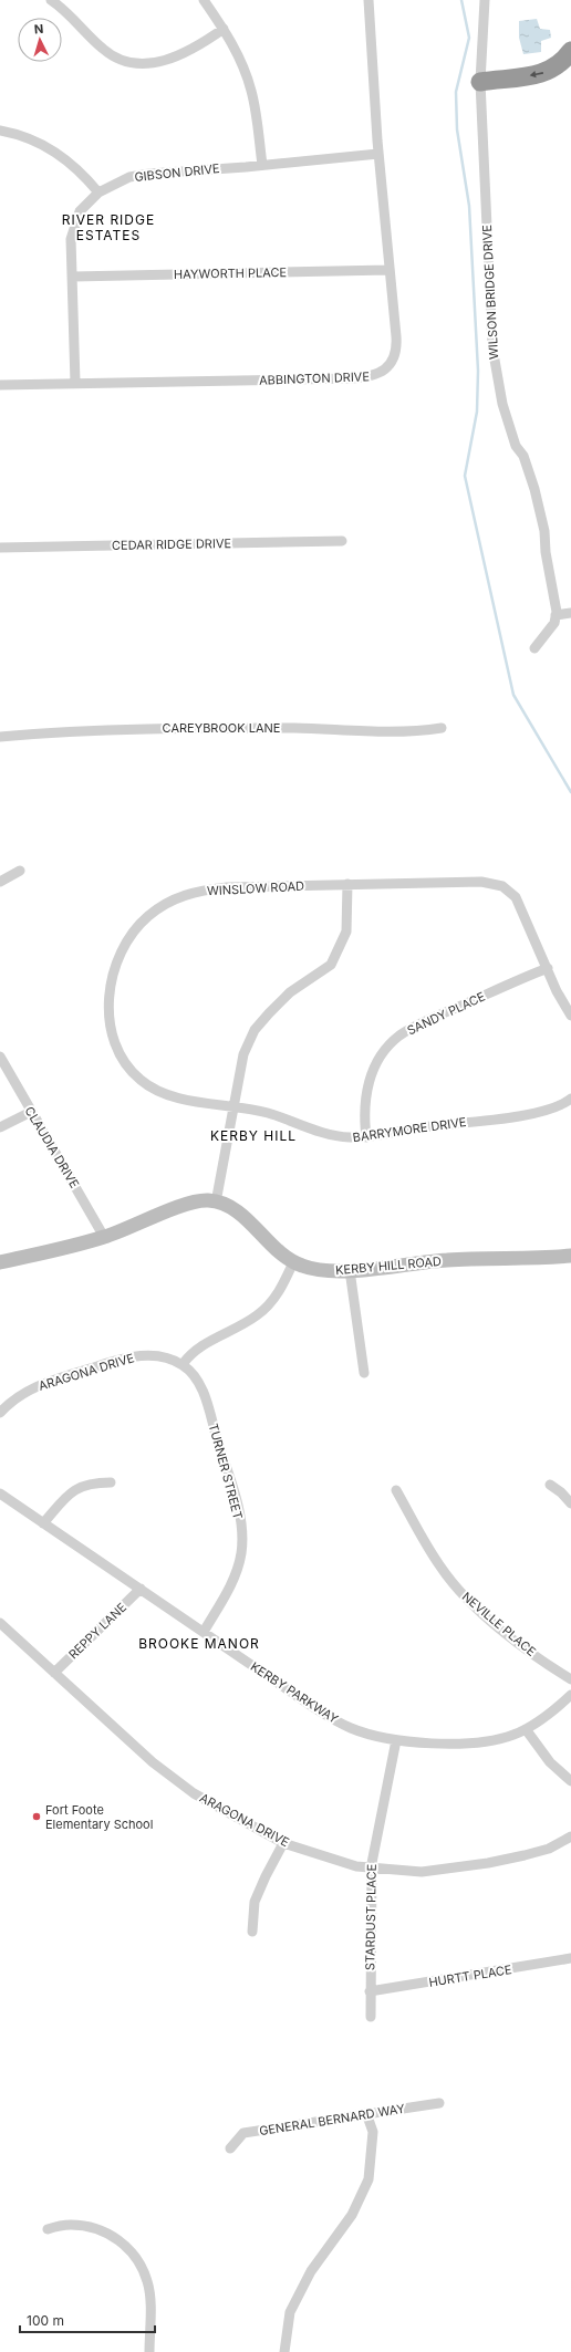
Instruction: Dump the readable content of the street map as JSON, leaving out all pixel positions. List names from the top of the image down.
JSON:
{
  "streets": {
    "main road": ["KERBY HILL ROAD"],
    "street": [
      "GIBSON DRIVE",
      "HAYWORTH PLACE",
      "WILSON BRIDGE DRIVE",
      "ABBINGTON DRIVE",
      "CEDAR RIDGE DRIVE",
      "CAREYBROOK LANE",
      "WINSLOW ROAD",
      "SANDY PLACE",
      "BARRYMORE DRIVE",
      "CLAUDIA DRIVE",
      "ARAGONA DRIVE",
      "TURNER STREET",
      "NEVILLE PLACE",
      "REPPY LANE",
      "KERBY PARKWAY",
      "STARDUST PLACE",
      "HURTT PLACE",
      "GENERAL BERNARD WAY"
    ]
  },
  "crossings": [
    ["GIBSON DRIVE", "HAYWORTH PLACE"],
    ["GIBSON DRIVE", "ABBINGTON DRIVE"],
    ["HAYWORTH PLACE", "ABBINGTON DRIVE"],
    ["WINSLOW ROAD", "SANDY PLACE"],
    ["WINSLOW ROAD", "BARRYMORE DRIVE"],
    ["SANDY PLACE", "BARRYMORE DRIVE"],
    ["CLAUDIA DRIVE", "KERBY HILL ROAD"],
    ["ARAGONA DRIVE", "TURNER STREET"],
    ["ARAGONA DRIVE", "REPPY LANE"],
    ["ARAGONA DRIVE", "STARDUST PLACE"],
    ["TURNER STREET", "KERBY PARKWAY"],
    ["REPPY LANE", "KERBY PARKWAY"],
    ["KERBY PARKWAY", "STARDUST PLACE"],
    ["STARDUST PLACE", "HURTT PLACE"]
  ],
  "districts": ["RIVER RIDGE ESTATES", "KERBY HILL", "BROOKE MANOR"],
  "places": ["Fort Foote Elementary School"],
  "scale_bar": "100 m",
  "north": "top"
}
